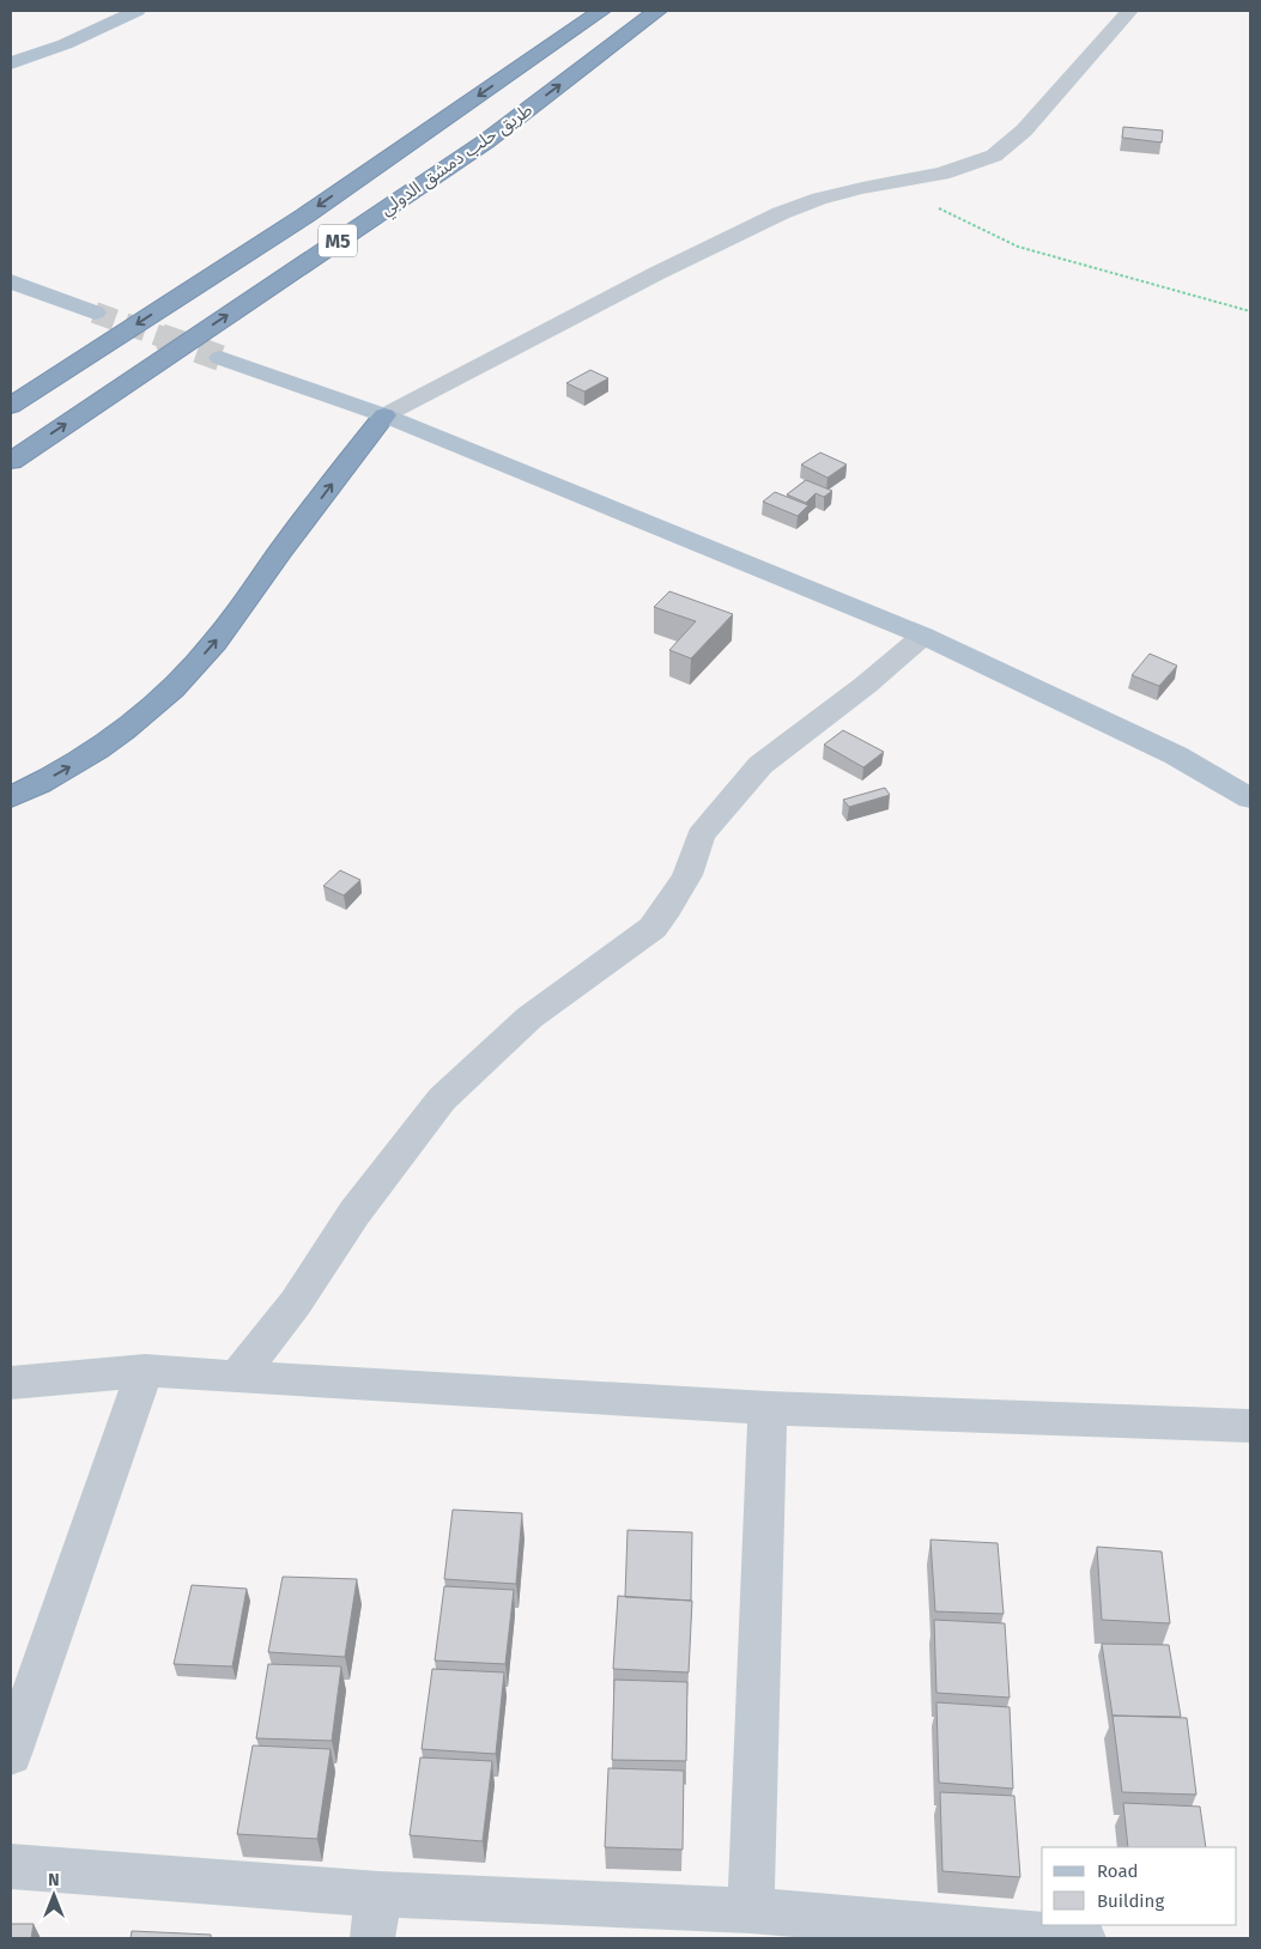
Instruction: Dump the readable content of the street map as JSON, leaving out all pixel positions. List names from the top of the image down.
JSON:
{
  "streets": {
    "highway": ["طريق حلب دمشق الدولي", "M5"]
  },
  "legend": ["Road", "Building"],
  "north": "top"
}
